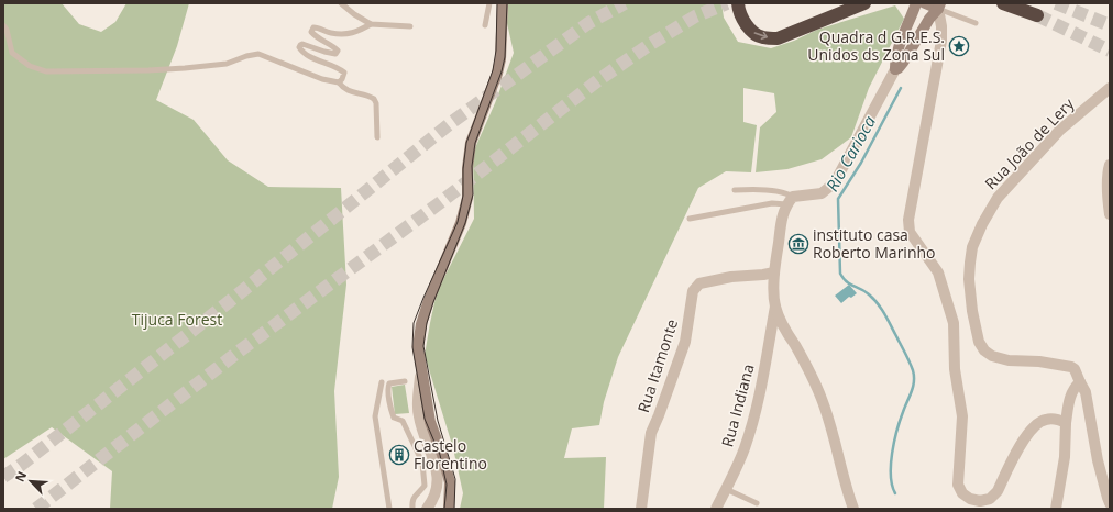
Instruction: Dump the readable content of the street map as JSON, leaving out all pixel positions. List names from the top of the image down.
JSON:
{
  "streets": {
    "street": ["Rua João de Lery", "Rua Itamonte", "Rua Indiana"]
  },
  "water": ["Rio Carioca"],
  "parks": ["Tijuca Forest"],
  "places": {
    "place": ["Quadra d G.R.E.S. Unidos ds Zona Sul"],
    "museum": ["instituto casa Roberto Marinho"],
    "building": ["Castelo Florentino"]
  },
  "north": "top left"
}
